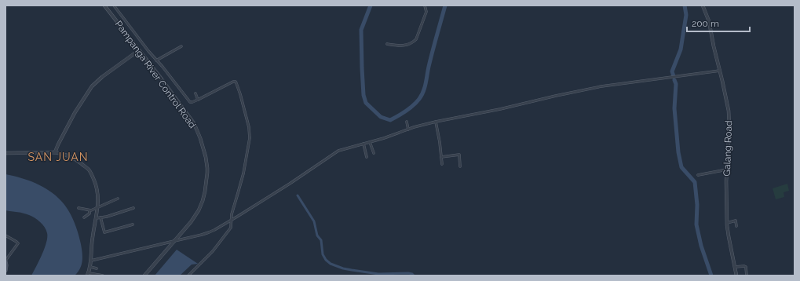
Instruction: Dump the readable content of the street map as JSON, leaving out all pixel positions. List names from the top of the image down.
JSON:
{
  "streets": {
    "street": ["Pampanga River Control Road", "Galang Road"]
  },
  "districts": ["SAN JUAN"],
  "scale_bar": "200 m"
}
